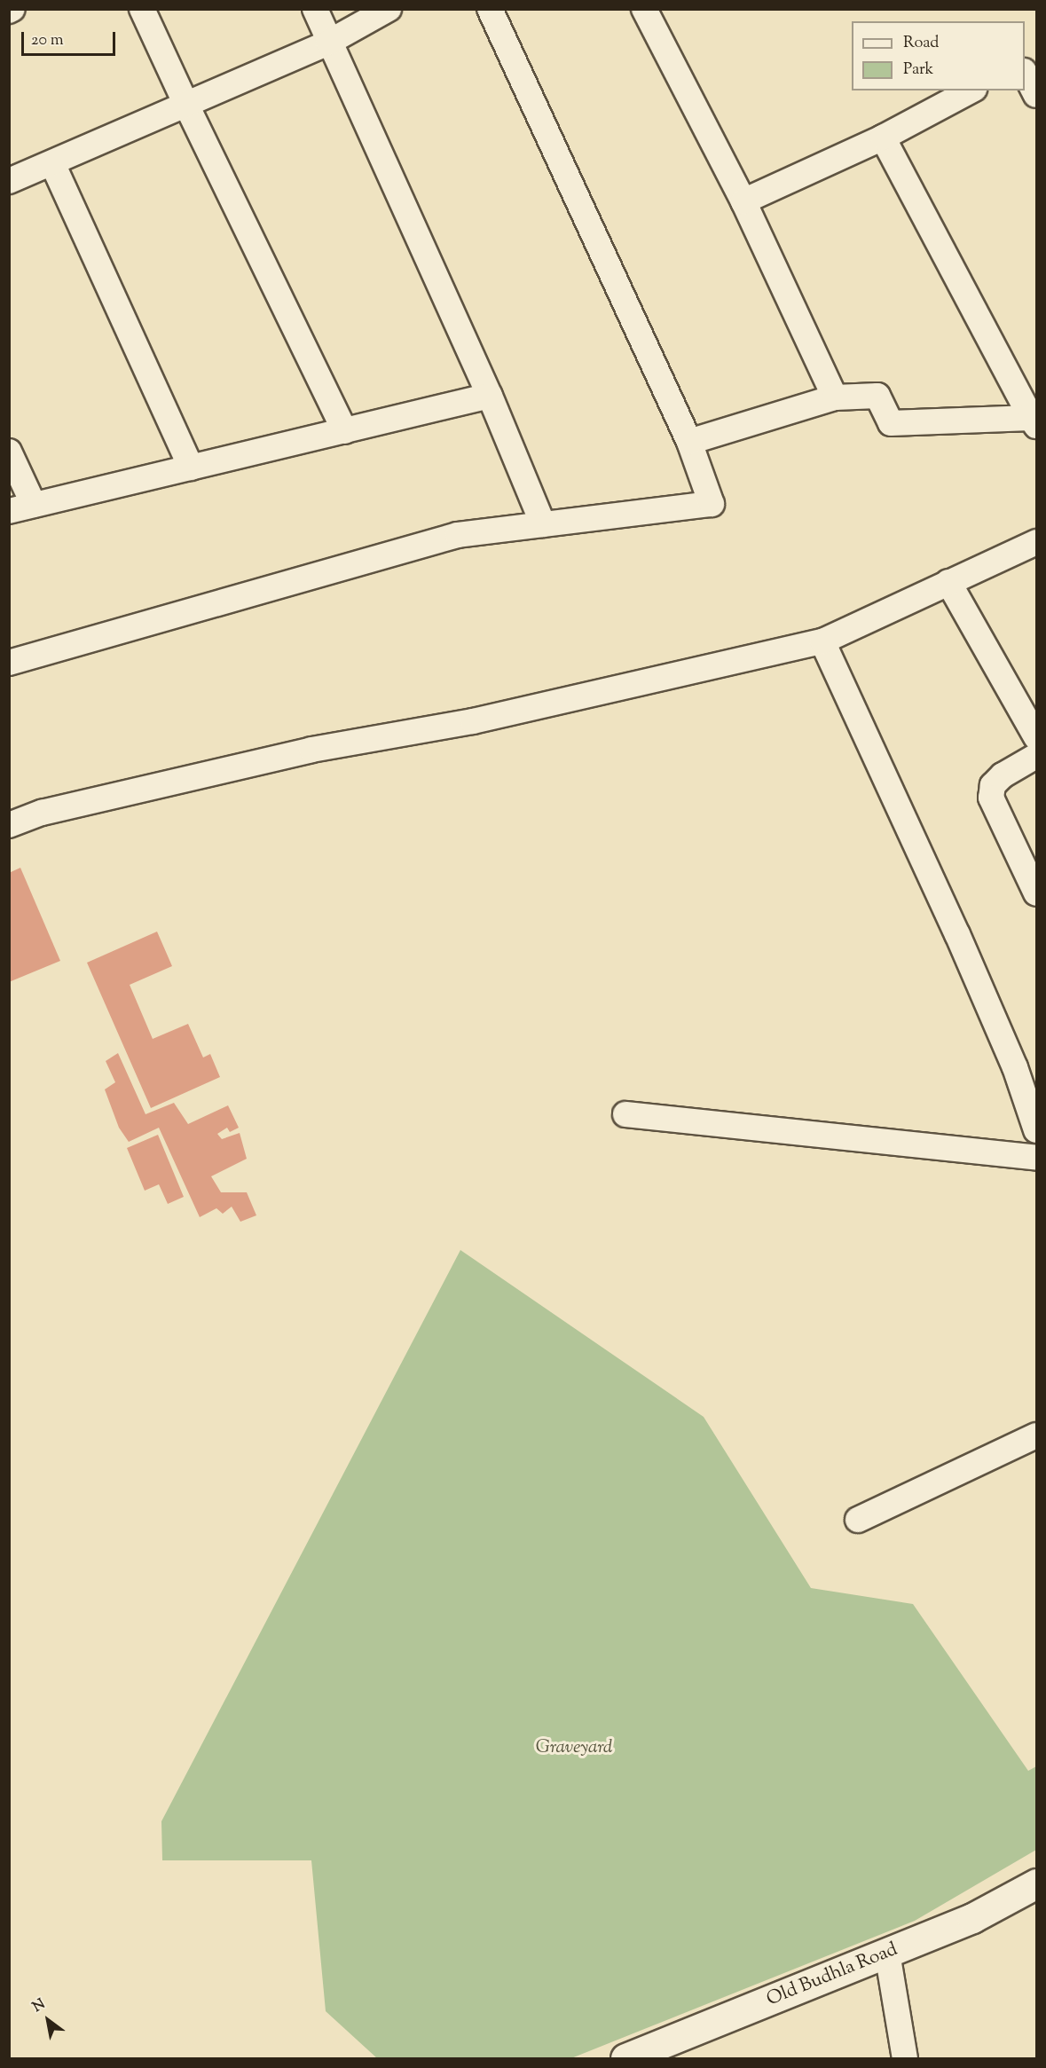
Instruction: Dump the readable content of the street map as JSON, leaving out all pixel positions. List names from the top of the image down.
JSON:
{
  "streets": {
    "main road": ["Old Budhla Road"]
  },
  "parks": ["Graveyard"],
  "legend": ["Road", "Park"],
  "scale_bar": "20 m",
  "north": "top left"
}
